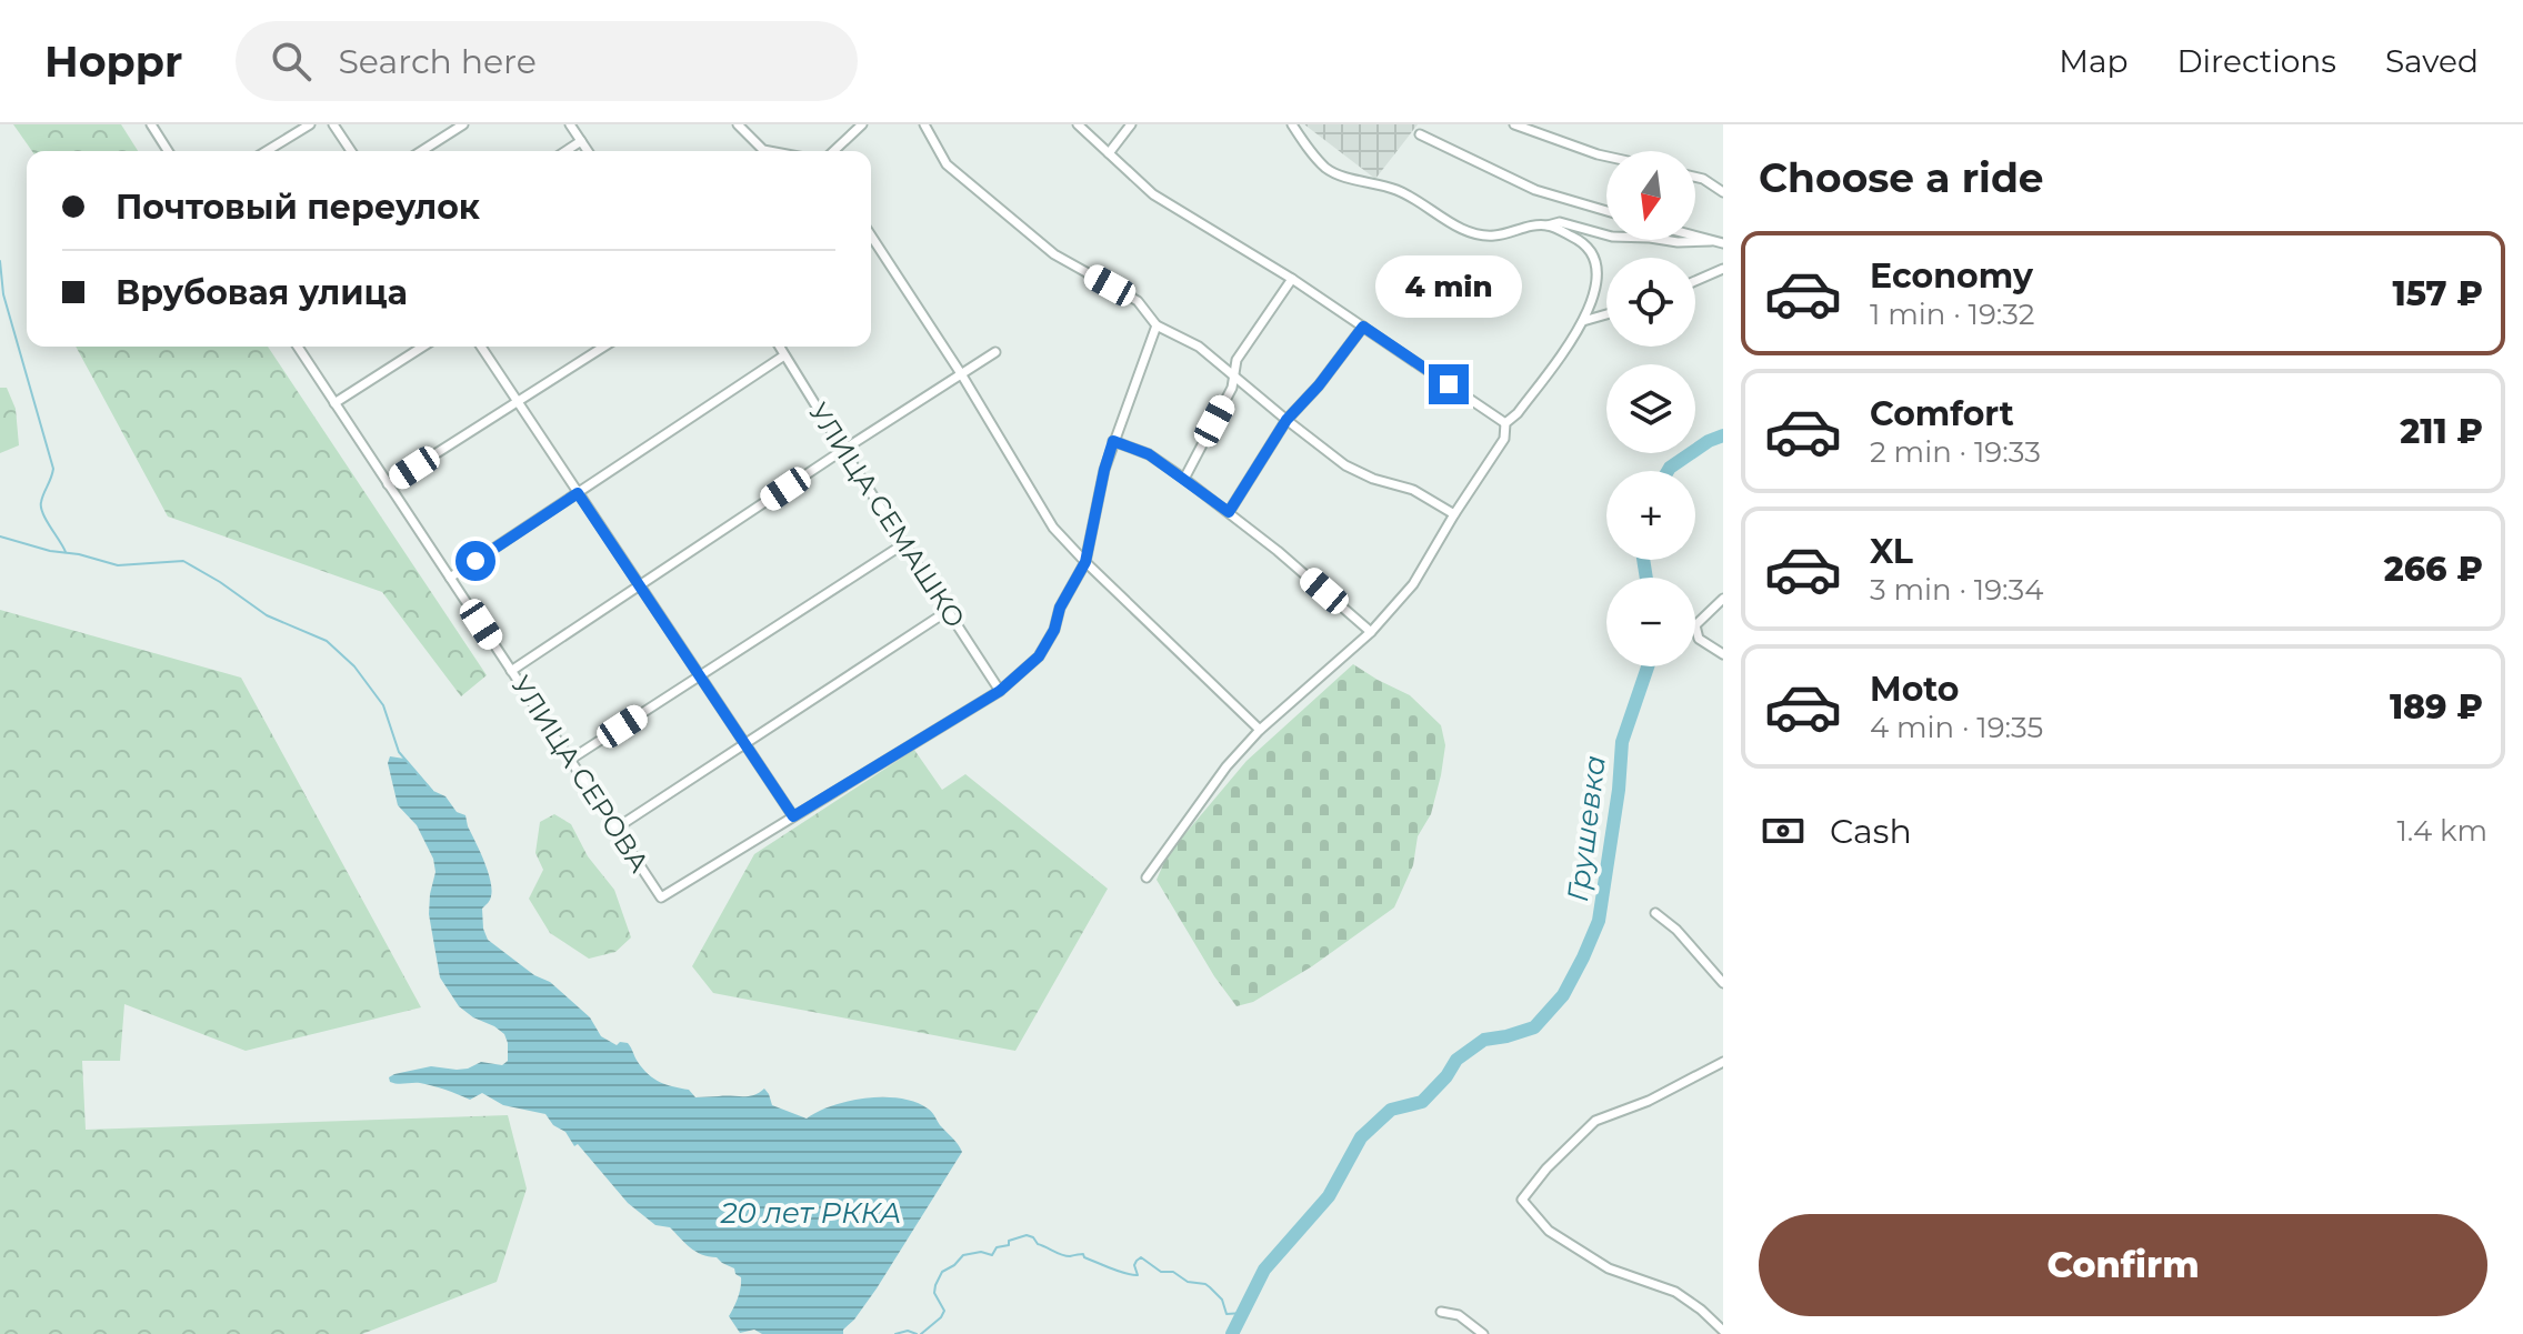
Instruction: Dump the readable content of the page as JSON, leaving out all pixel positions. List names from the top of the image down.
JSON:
{
  "streets": {
    "street": ["УЛИЦА СЕМАШКО", "УЛИЦА СЕРОВА"]
  },
  "water": ["Грушевка", "20 лет РККА"],
  "north": "bottom",
  "page": {
    "header": "Hoppr",
    "search": "Search here",
    "nav": ["Map", "Directions", "Saved"],
    "heading": "Choose a ride",
    "map_buttons": ["+", "−"],
    "banner": ["Почтовый переулок", "Врубовая улица"],
    "list": [
      {
        "name": "Economy",
        "note": "1 min · 19:32",
        "value": "157 ₽"
      },
      {
        "name": "Comfort",
        "note": "2 min · 19:33",
        "value": "211 ₽"
      },
      {
        "name": "XL",
        "note": "3 min · 19:34",
        "value": "266 ₽"
      },
      {
        "name": "Moto",
        "note": "4 min · 19:35",
        "value": "189 ₽"
      }
    ],
    "bubble": "4 min",
    "pay": ["Cash", "1.4 km"],
    "buttons": "Confirm"
  }
}
